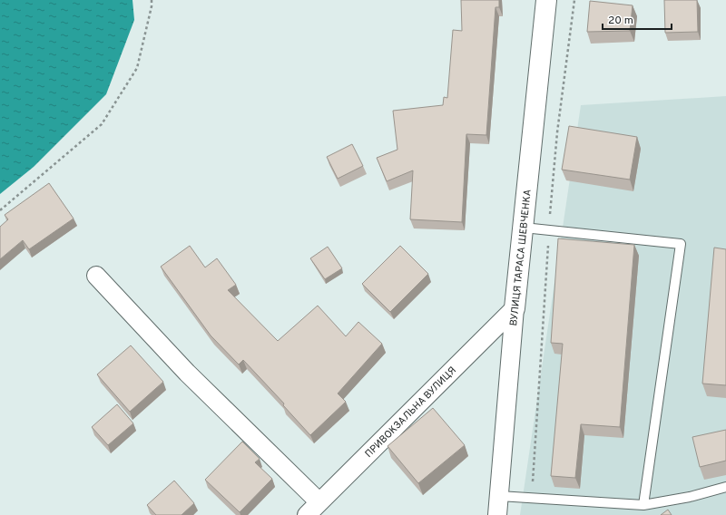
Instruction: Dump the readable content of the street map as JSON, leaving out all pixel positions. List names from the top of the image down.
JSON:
{
  "streets": {
    "street": ["ВУЛИЦЯ ТАРАСА ШЕВЧЕНКА", "ПРИВОКЗАЛЬНА ВУЛИЦЯ"]
  },
  "crossings": [
    ["ВУЛИЦЯ ТАРАСА ШЕВЧЕНКА", "ПРИВОКЗАЛЬНА ВУЛИЦЯ"]
  ],
  "scale_bar": "20 m"
}
